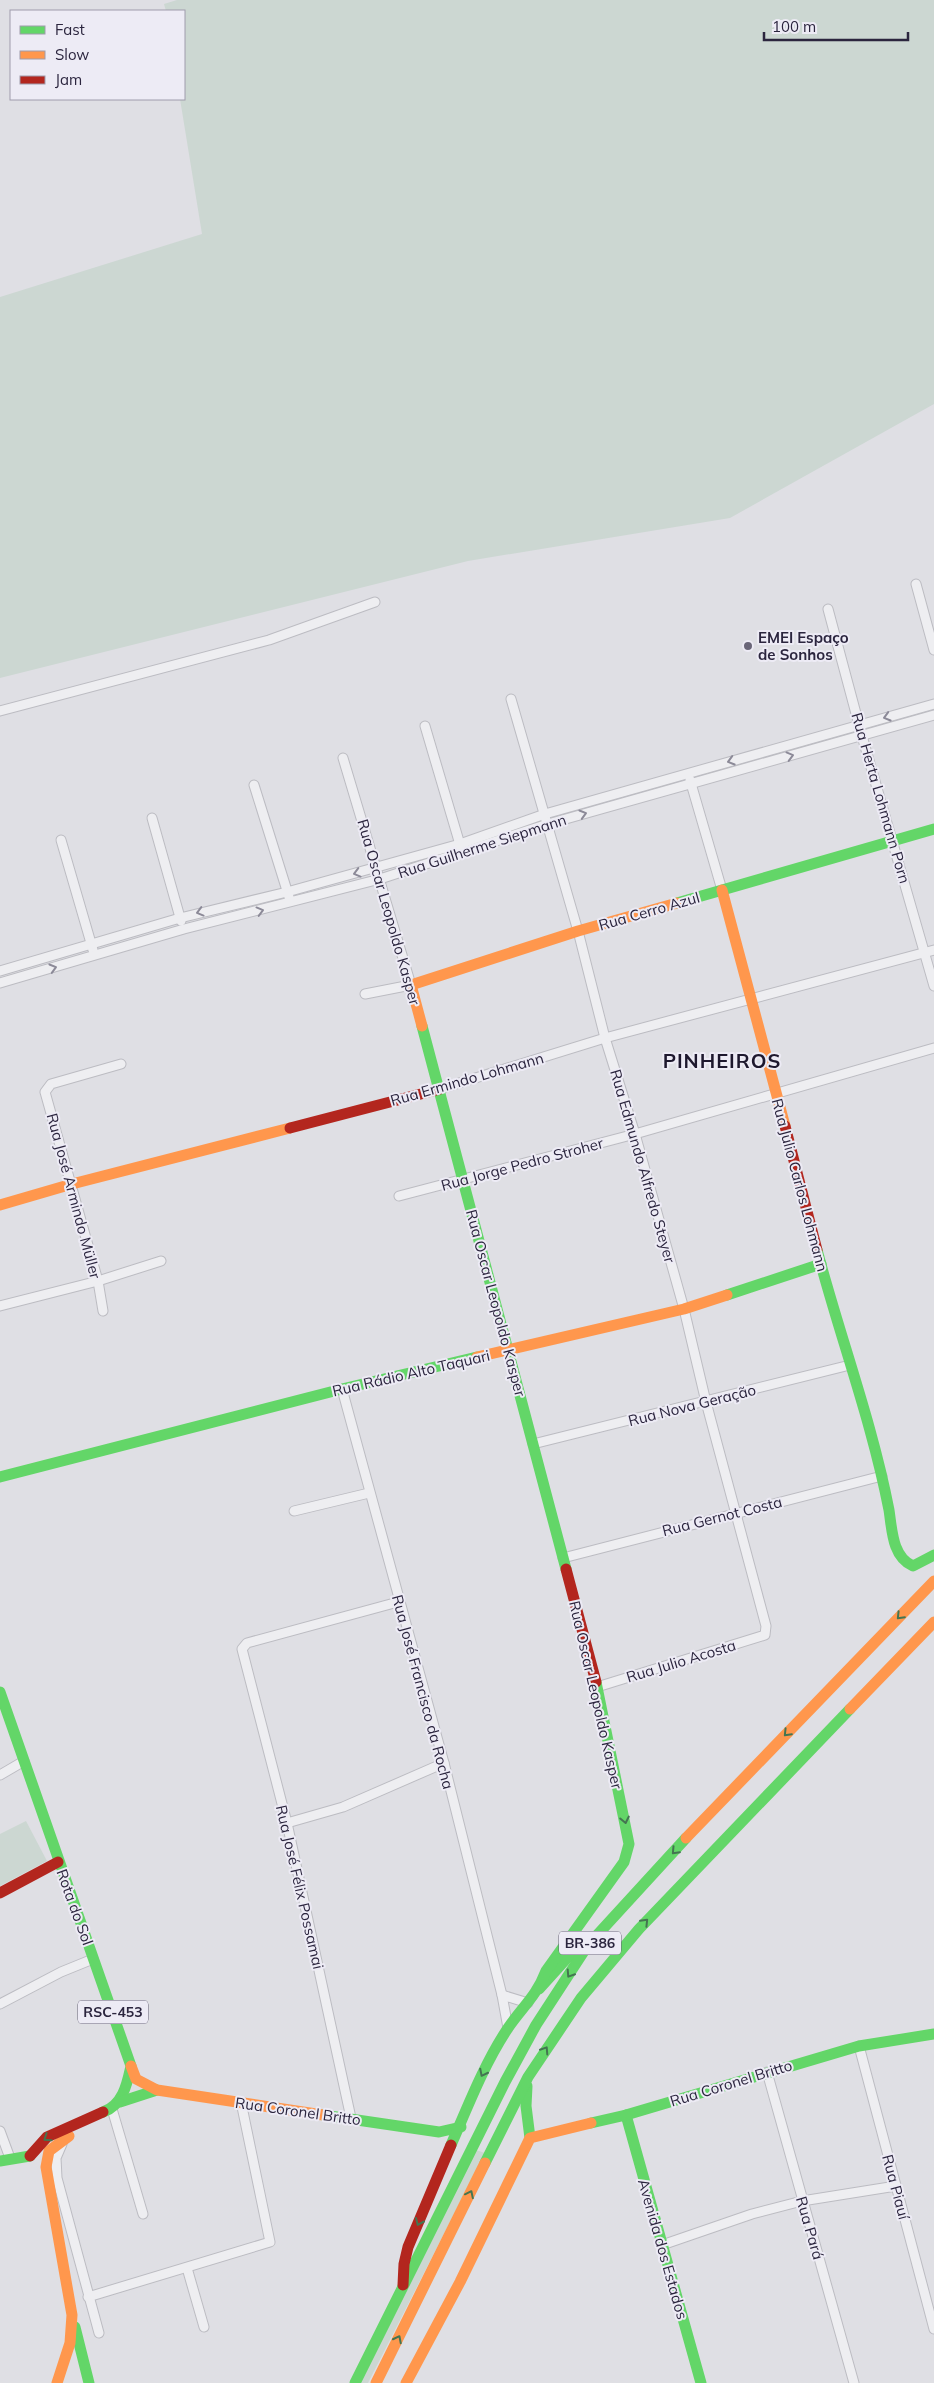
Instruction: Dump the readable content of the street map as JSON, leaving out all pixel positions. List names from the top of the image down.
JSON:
{
  "streets": {
    "main road": [
      "Rua Cerro Azul",
      "Rua Oscar Leopoldo Kasper",
      "Rua Ermindo Lohmann",
      "Rua Julio Carlos Lohmann",
      "Rua Rádio Alto Taquari",
      "Rota do Sol",
      "BR-386",
      "RSC-453",
      "Rua Coronel Britto",
      "Avenida dos Estados"
    ],
    "street": [
      "Rua Herta Lohmann Porn",
      "Rua Guilherme Siepmann",
      "Rua Jorge Pedro Stroher",
      "Rua Edmundo Alfredo Steyer",
      "Rua José Armindo Müller",
      "Rua Nova Geração",
      "Rua Gernot Costa",
      "Rua Julio Acosta",
      "Rua José Francisco da Rocha",
      "Rua José Félix Possamai",
      "Rua Piauí",
      "Rua Pará"
    ]
  },
  "crossings": [
    ["Rua Herta Lohmann Porn", "Rua Guilherme Siepmann"],
    ["Rua Herta Lohmann Porn", "Rua Cerro Azul"],
    ["Rua Herta Lohmann Porn", "Rua Ermindo Lohmann"],
    ["Rua Guilherme Siepmann", "Rua Oscar Leopoldo Kasper"],
    ["Rua Guilherme Siepmann", "Rua Edmundo Alfredo Steyer"],
    ["Rua Guilherme Siepmann", "Rua Julio Carlos Lohmann"],
    ["Rua Cerro Azul", "Rua Oscar Leopoldo Kasper"],
    ["Rua Cerro Azul", "Rua Edmundo Alfredo Steyer"],
    ["Rua Cerro Azul", "Rua Julio Carlos Lohmann"],
    ["Rua Oscar Leopoldo Kasper", "Rua Ermindo Lohmann"],
    ["Rua Oscar Leopoldo Kasper", "Rua Jorge Pedro Stroher"],
    ["Rua Oscar Leopoldo Kasper", "Rua Rádio Alto Taquari"],
    ["Rua Oscar Leopoldo Kasper", "Rua Nova Geração"],
    ["Rua Oscar Leopoldo Kasper", "Rua Gernot Costa"],
    ["Rua Oscar Leopoldo Kasper", "Rua Julio Acosta"],
    ["Rua Ermindo Lohmann", "Rua Edmundo Alfredo Steyer"],
    ["Rua Ermindo Lohmann", "Rua Julio Carlos Lohmann"],
    ["Rua Ermindo Lohmann", "Rua José Armindo Müller"],
    ["Rua Jorge Pedro Stroher", "Rua Edmundo Alfredo Steyer"],
    ["Rua Jorge Pedro Stroher", "Rua Julio Carlos Lohmann"],
    ["Rua Edmundo Alfredo Steyer", "Rua Rádio Alto Taquari"],
    ["Rua Edmundo Alfredo Steyer", "Rua Nova Geração"],
    ["Rua Edmundo Alfredo Steyer", "Rua Gernot Costa"],
    ["Rua Edmundo Alfredo Steyer", "Rua Julio Acosta"],
    ["Rua Julio Carlos Lohmann", "Rua Rádio Alto Taquari"],
    ["Rua Julio Carlos Lohmann", "Rua Nova Geração"],
    ["Rua Julio Carlos Lohmann", "Rua Gernot Costa"],
    ["Rua Rádio Alto Taquari", "Rua José Francisco da Rocha"],
    ["Rua José Francisco da Rocha", "Rua José Félix Possamai"],
    ["Rua José Félix Possamai", "Rua Coronel Britto"],
    ["Rua Coronel Britto", "Rua Piauí"],
    ["Rua Coronel Britto", "Rua Pará"],
    ["Rua Coronel Britto", "Avenida dos Estados"]
  ],
  "districts": ["PINHEIROS"],
  "places": ["EMEI Espaço de Sonhos"],
  "legend": ["Fast", "Slow", "Jam"],
  "scale_bar": "100 m"
}
